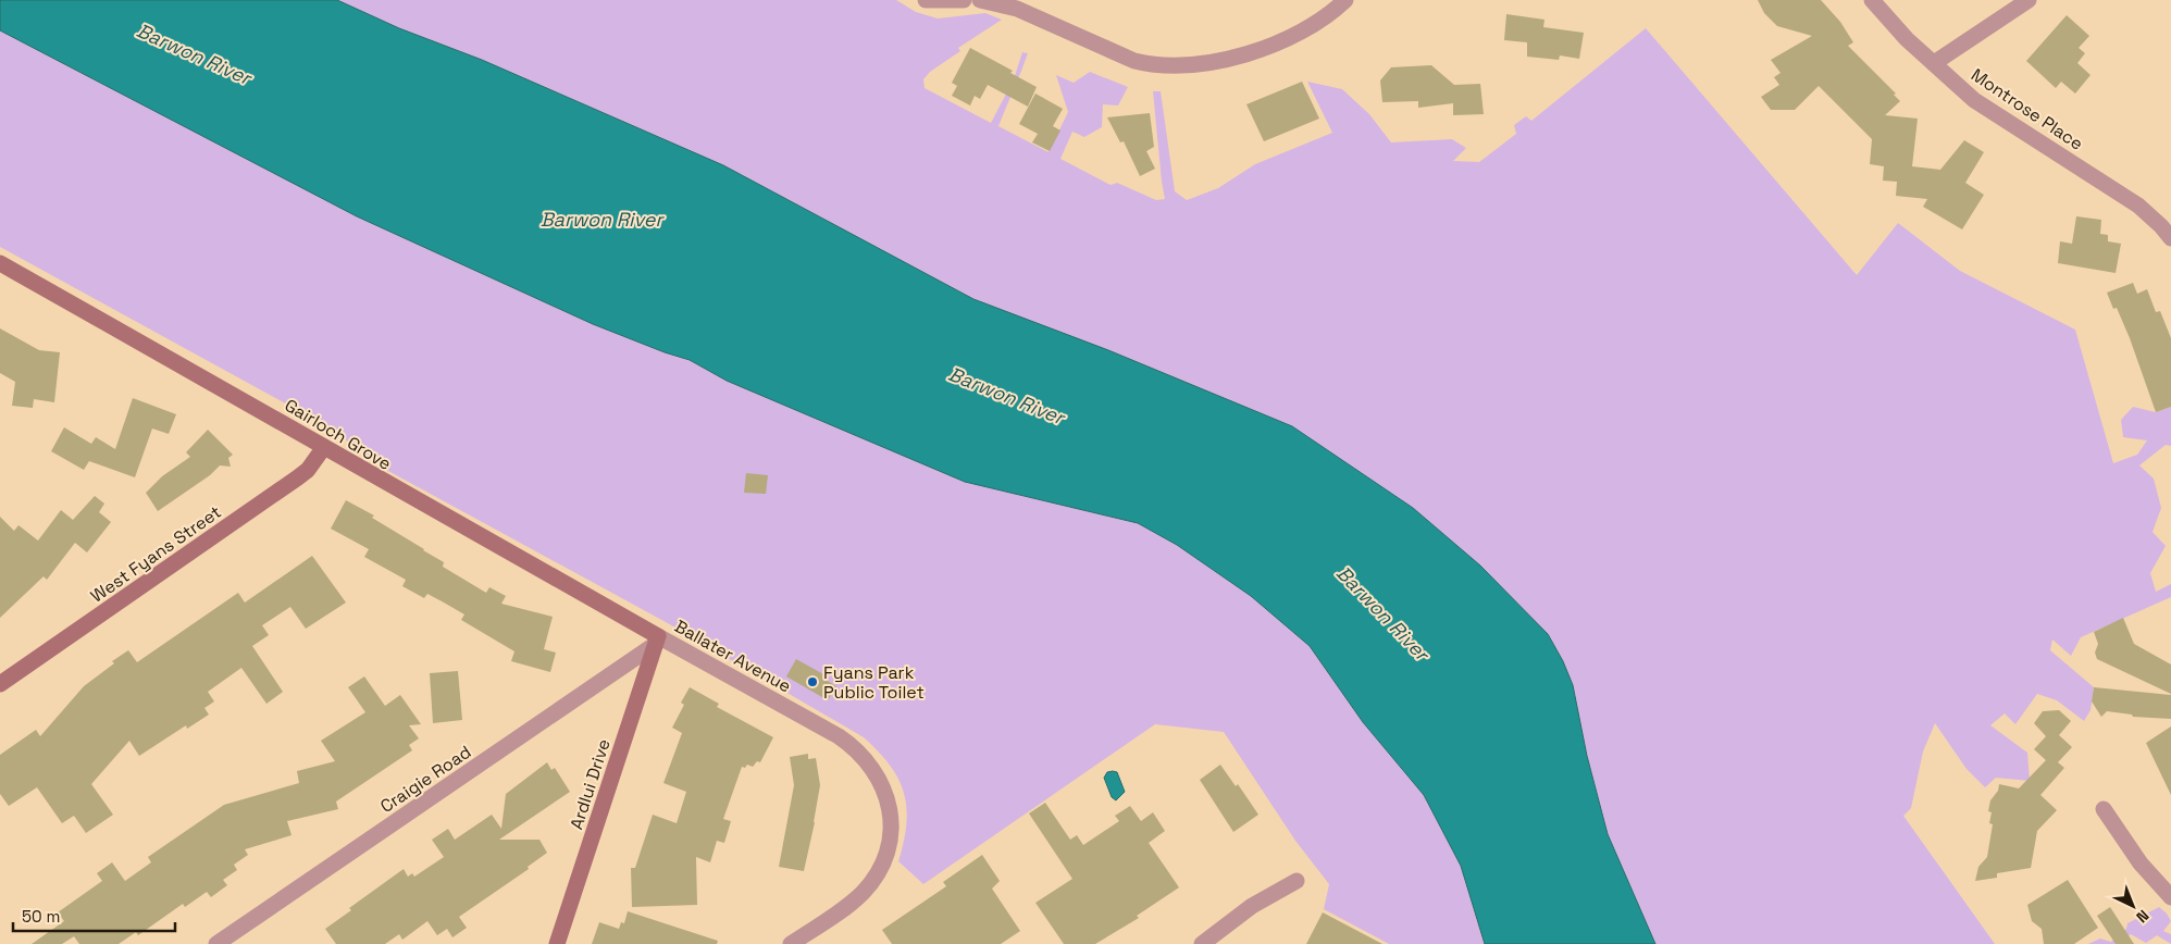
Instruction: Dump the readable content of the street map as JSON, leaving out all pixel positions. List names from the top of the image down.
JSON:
{
  "streets": {
    "street": [
      "Montrose Place",
      "Gairloch Grove",
      "West Fyans Street",
      "Ballater Avenue",
      "Craigie Road",
      "Ardlui Drive"
    ]
  },
  "crossings": [
    ["Gairloch Grove", "West Fyans Street"],
    ["Gairloch Grove", "Ballater Avenue"],
    ["Gairloch Grove", "Craigie Road"],
    ["Gairloch Grove", "Ardlui Drive"],
    ["Ballater Avenue", "Craigie Road"],
    ["Ballater Avenue", "Ardlui Drive"],
    ["Craigie Road", "Ardlui Drive"]
  ],
  "water": ["Barwon River"],
  "places": ["Fyans Park Public Toilet"],
  "scale_bar": "50 m",
  "north": "bottom right"
}
